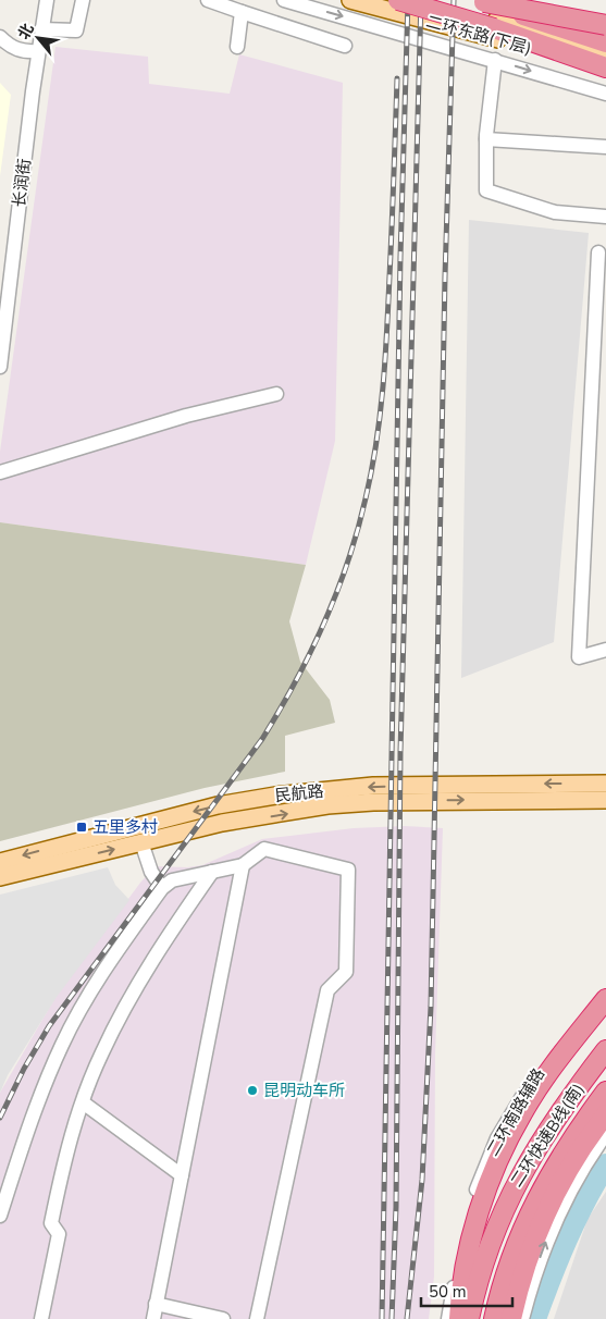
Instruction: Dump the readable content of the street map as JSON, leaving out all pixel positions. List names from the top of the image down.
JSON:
{
  "streets": {
    "highway": ["二环快速B线(南)"],
    "main road": ["二环东路(下层)", "民航路"],
    "street": ["长润街", "二环南路辅路"]
  },
  "places": {
    "transit": ["五里多村"],
    "other": ["昆明动车所"]
  },
  "scale_bar": "50 m",
  "north": "top left"
}
